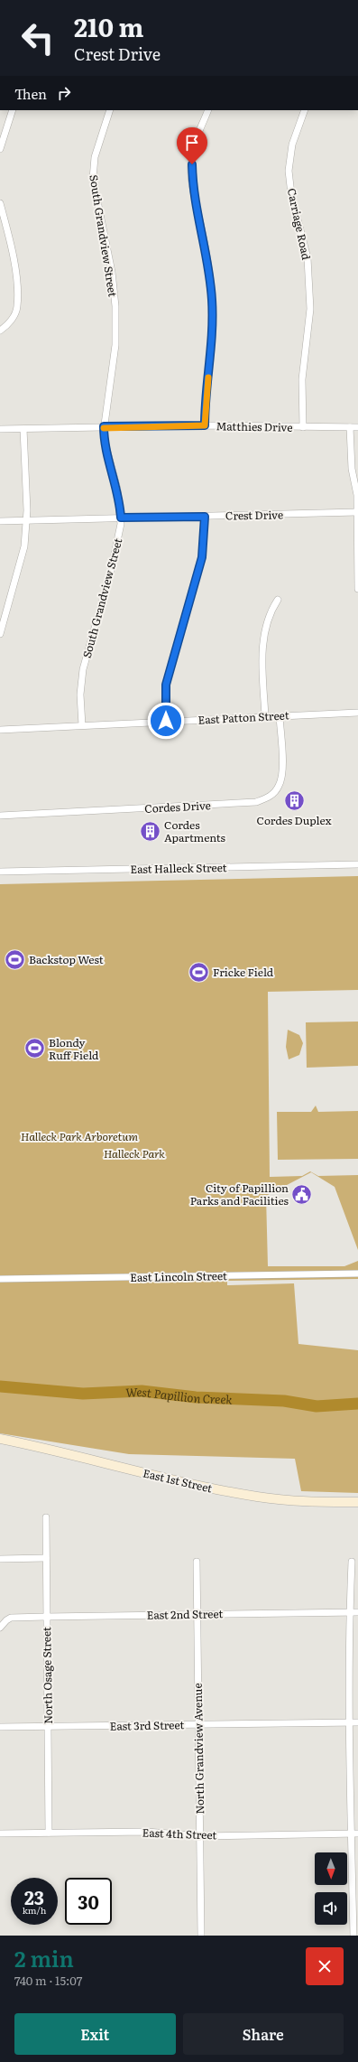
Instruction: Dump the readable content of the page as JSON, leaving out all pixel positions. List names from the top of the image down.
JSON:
{
  "streets": {
    "main road": ["East 1st Street"],
    "street": [
      "Carriage Road",
      "South Grandview Street",
      "Matthies Drive",
      "Crest Drive",
      "East Patton Street",
      "Cordes Drive",
      "East Halleck Street",
      "East Lincoln Street",
      "East 2nd Street",
      "North Osage Street",
      "East 3rd Street",
      "North Grandview Avenue",
      "East 4th Street"
    ]
  },
  "crossings": [
    ["Carriage Road", "Matthies Drive"],
    ["South Grandview Street", "Matthies Drive"],
    ["South Grandview Street", "Crest Drive"],
    ["South Grandview Street", "East Patton Street"],
    ["East Patton Street", "Cordes Drive"],
    ["East 2nd Street", "North Osage Street"],
    ["East 2nd Street", "North Grandview Avenue"],
    ["North Osage Street", "East 3rd Street"],
    ["North Osage Street", "East 4th Street"],
    ["East 3rd Street", "North Grandview Avenue"],
    ["North Grandview Avenue", "East 4th Street"]
  ],
  "water": ["West Papillion Creek"],
  "parks": ["Halleck Park Arboretum", "Halleck Park"],
  "places": {
    "building": ["Cordes Duplex", "Cordes Apartments"],
    "sports": ["Backstop West", "Fricke Field", "Blondy Ruff Field"],
    "public building": ["City of Papillion Parks and Facilities"]
  },
  "north": "bottom",
  "page": {
    "turn": ["210 m", "Crest Drive"],
    "then": "Then",
    "speed": "23 km/h",
    "limit": "30",
    "heading": ["2 min", "740 m · 15:07"],
    "buttons": ["Exit", "Share"]
  }
}
